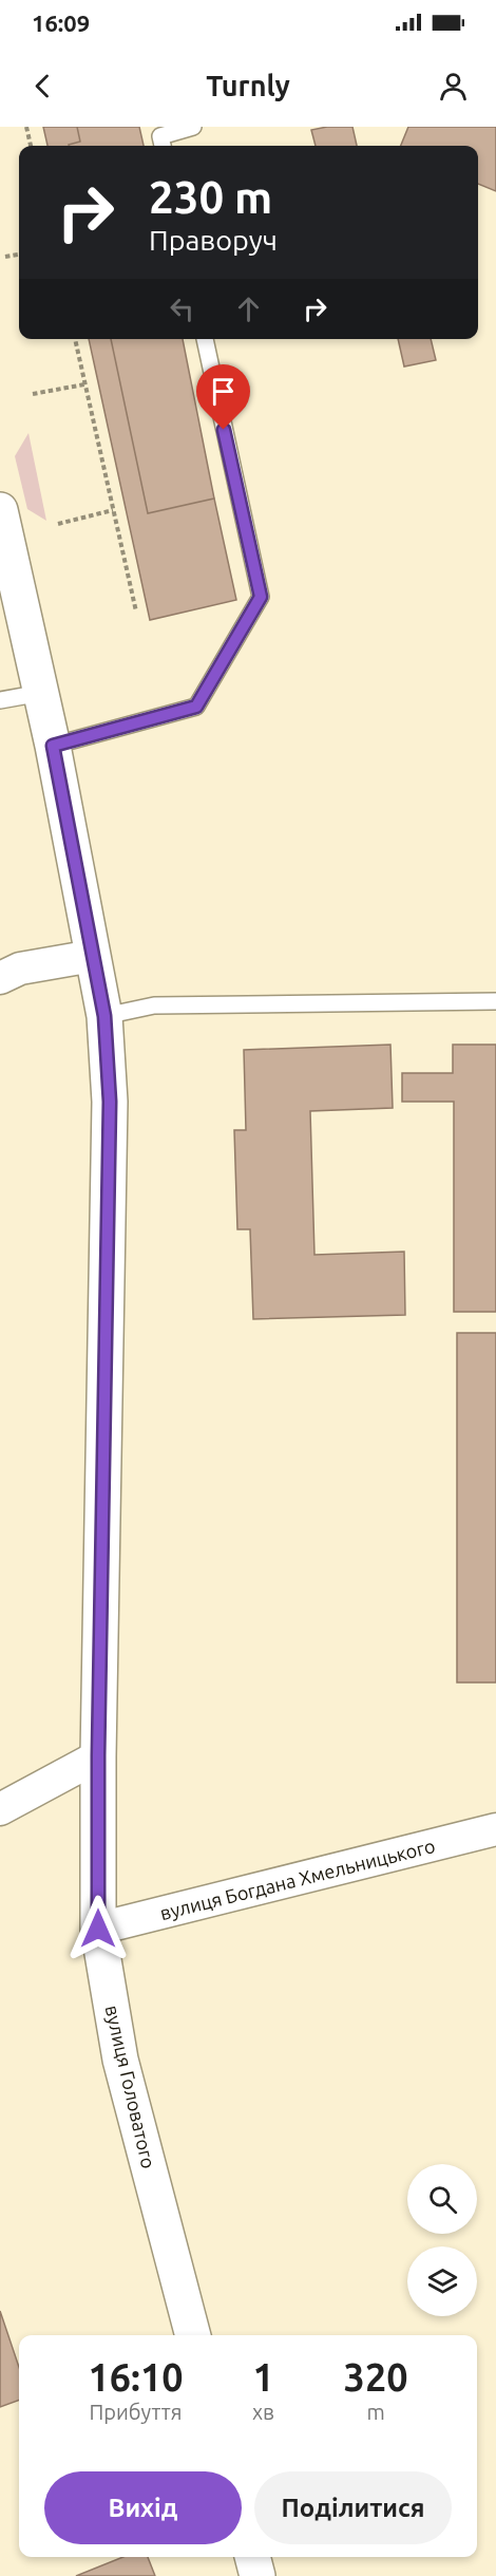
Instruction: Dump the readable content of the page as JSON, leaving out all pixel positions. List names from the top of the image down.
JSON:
{
  "streets": {
    "main road": ["вулиця Головатого"],
    "street": ["вулиця Богдана Хмельницького"]
  },
  "crossings": [
    ["вулиця Богдана Хмельницького", "вулиця Головатого"]
  ],
  "page": {
    "status": "16:09",
    "header": "Turnly",
    "turn": ["230 m", "Праворуч"],
    "eta": [
      "16:10",
      "Прибуття",
      "1",
      "хв",
      "320",
      "m"
    ],
    "buttons": ["Вихід", "Поділитися"]
  }
}
